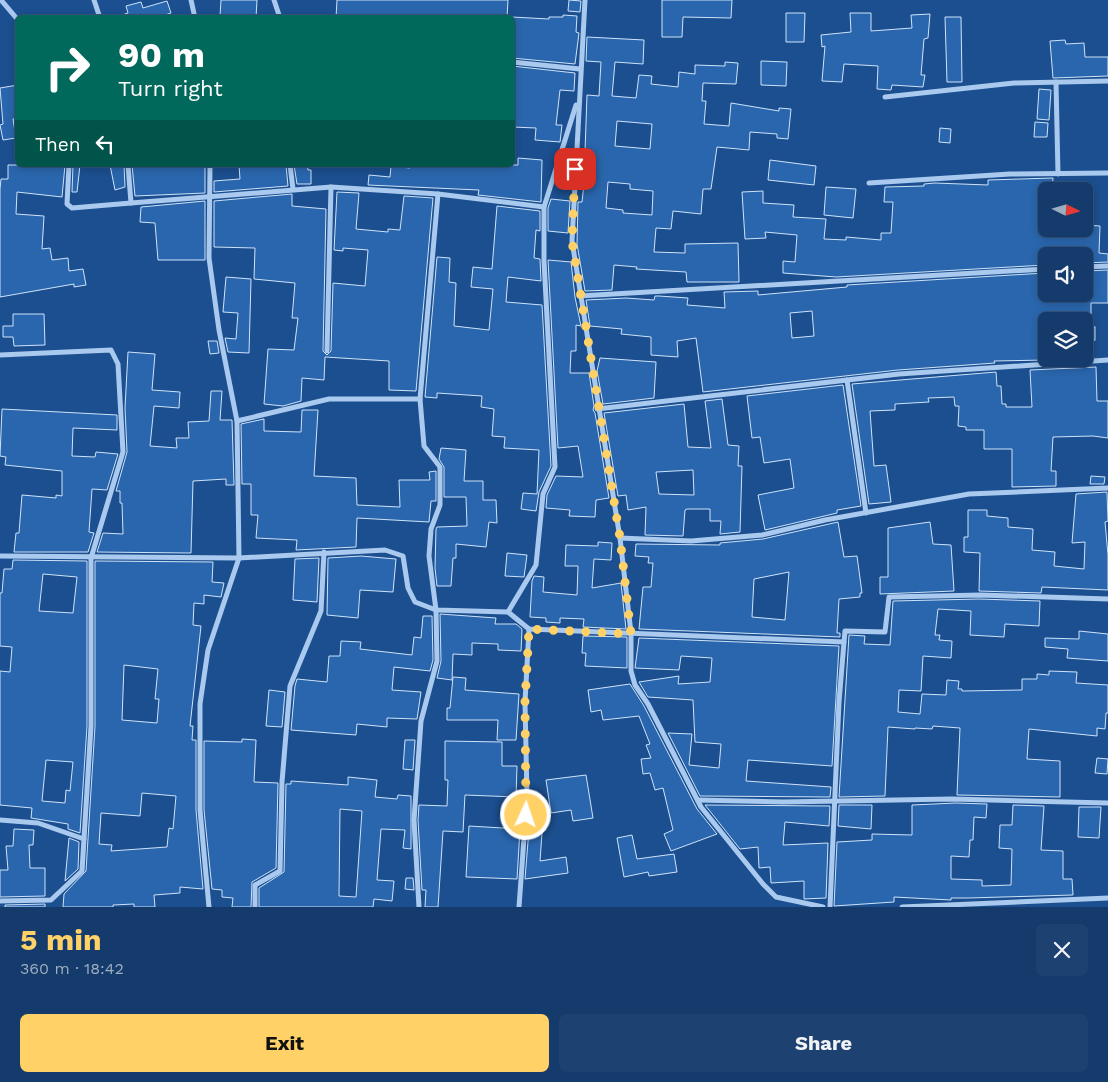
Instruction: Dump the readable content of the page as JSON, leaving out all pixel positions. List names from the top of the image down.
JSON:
{
  "north": "right",
  "page": {
    "turn": ["90 m", "Turn right"],
    "then": "Then",
    "heading": ["5 min", "360 m · 18:42"],
    "buttons": ["Exit", "Share"]
  }
}
